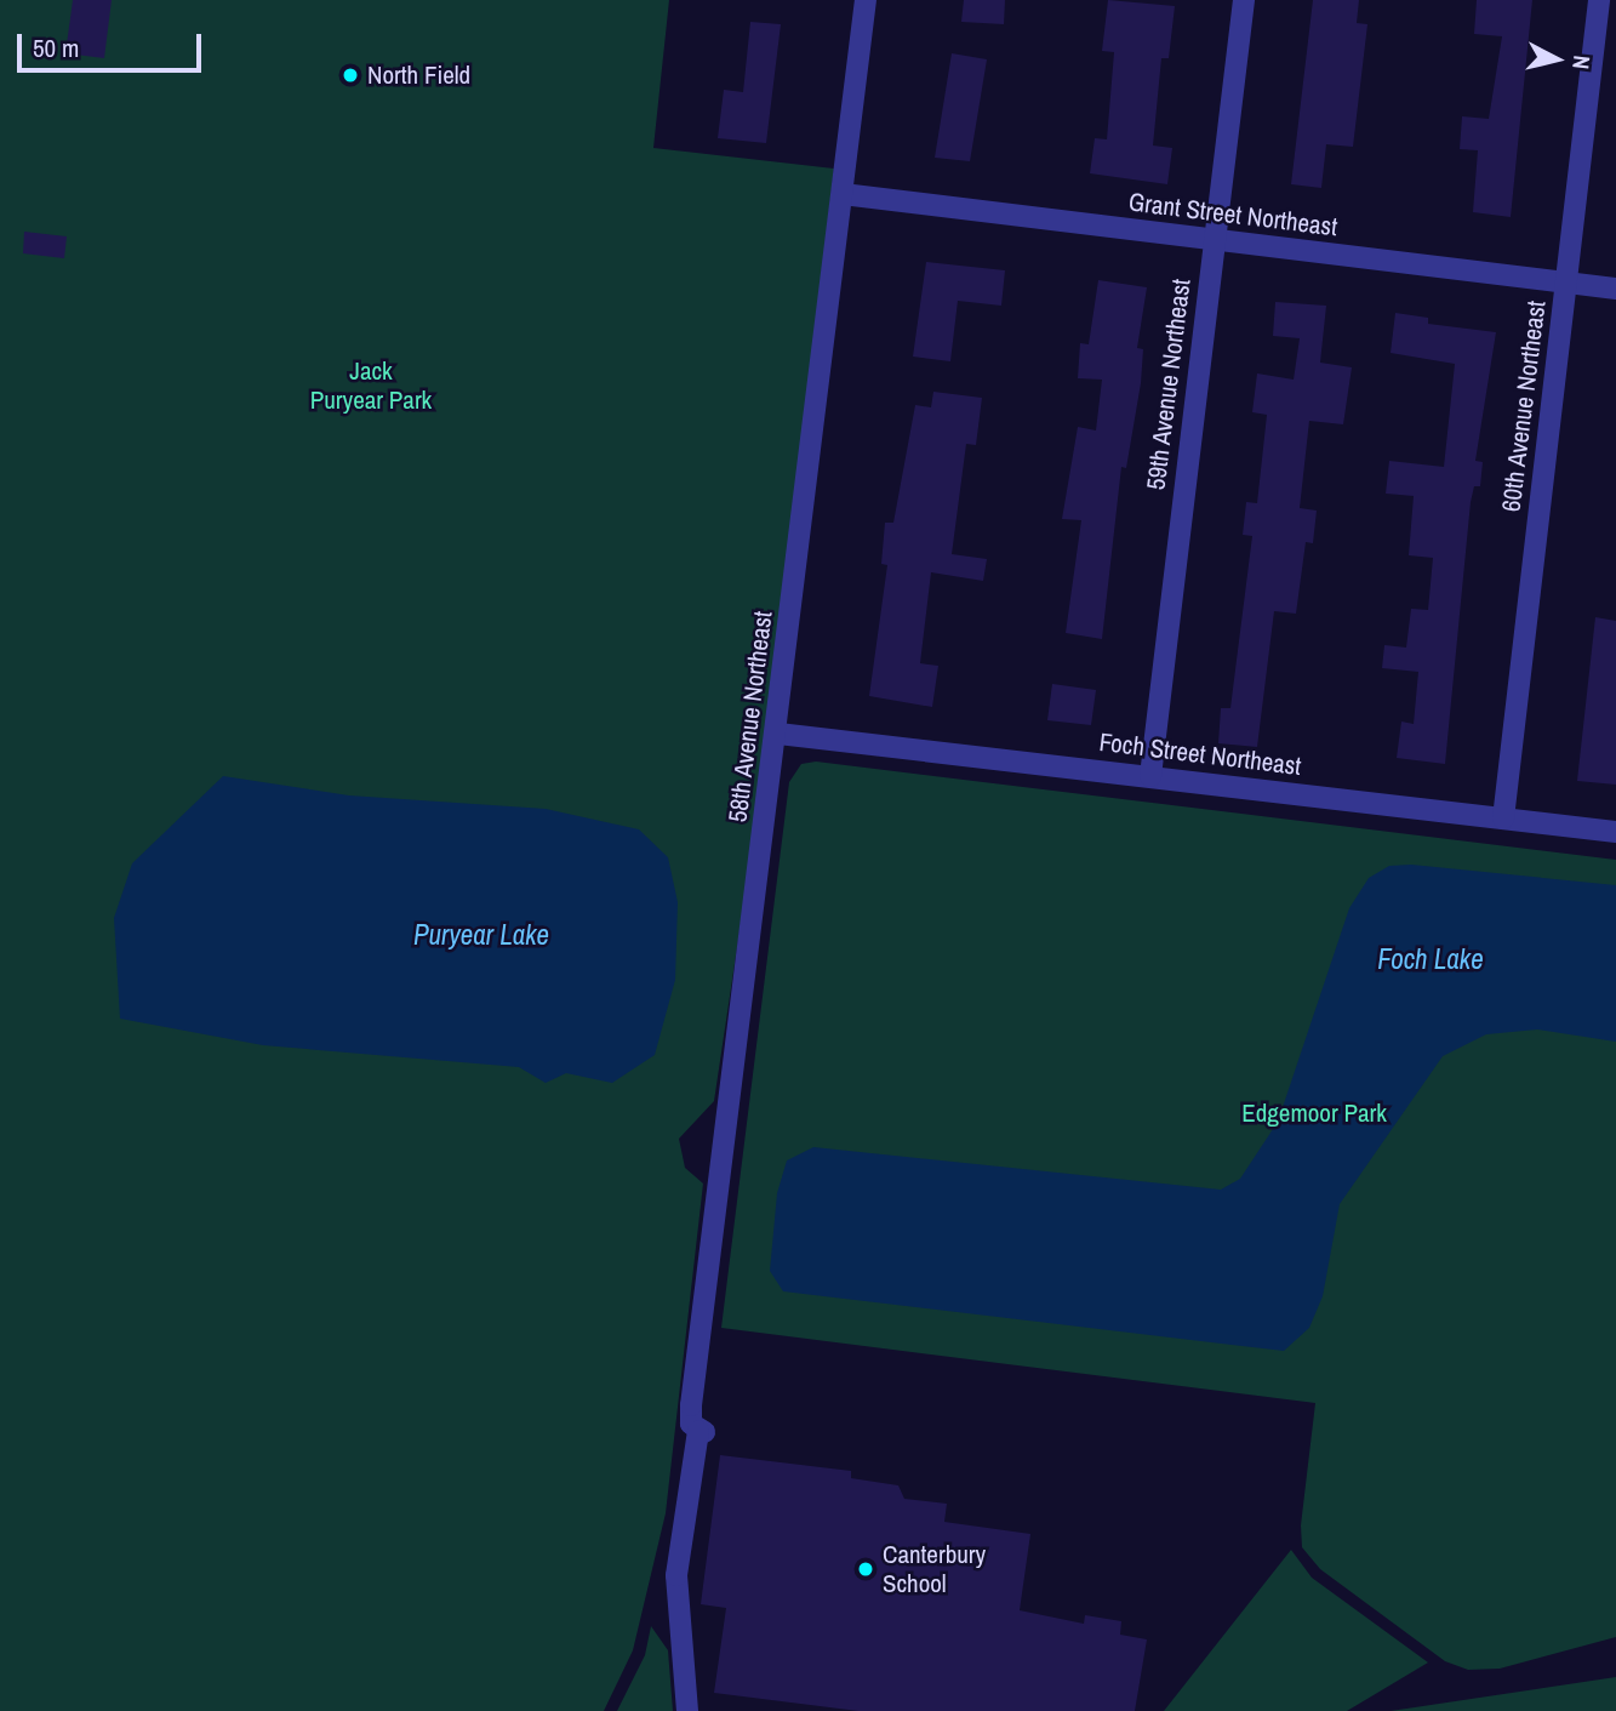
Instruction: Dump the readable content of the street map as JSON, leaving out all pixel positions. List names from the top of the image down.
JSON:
{
  "streets": {
    "street": [
      "Grant Street Northeast",
      "59th Avenue Northeast",
      "60th Avenue Northeast",
      "58th Avenue Northeast",
      "Foch Street Northeast"
    ]
  },
  "crossings": [
    ["Grant Street Northeast", "59th Avenue Northeast"],
    ["Grant Street Northeast", "60th Avenue Northeast"],
    ["Grant Street Northeast", "58th Avenue Northeast"],
    ["59th Avenue Northeast", "Foch Street Northeast"],
    ["60th Avenue Northeast", "Foch Street Northeast"],
    ["58th Avenue Northeast", "Foch Street Northeast"]
  ],
  "water": ["Puryear Lake", "Foch Lake"],
  "parks": ["Jack Puryear Park", "Edgemoor Park"],
  "places": ["North Field", "Canterbury School"],
  "scale_bar": "50 m",
  "north": "right"
}
